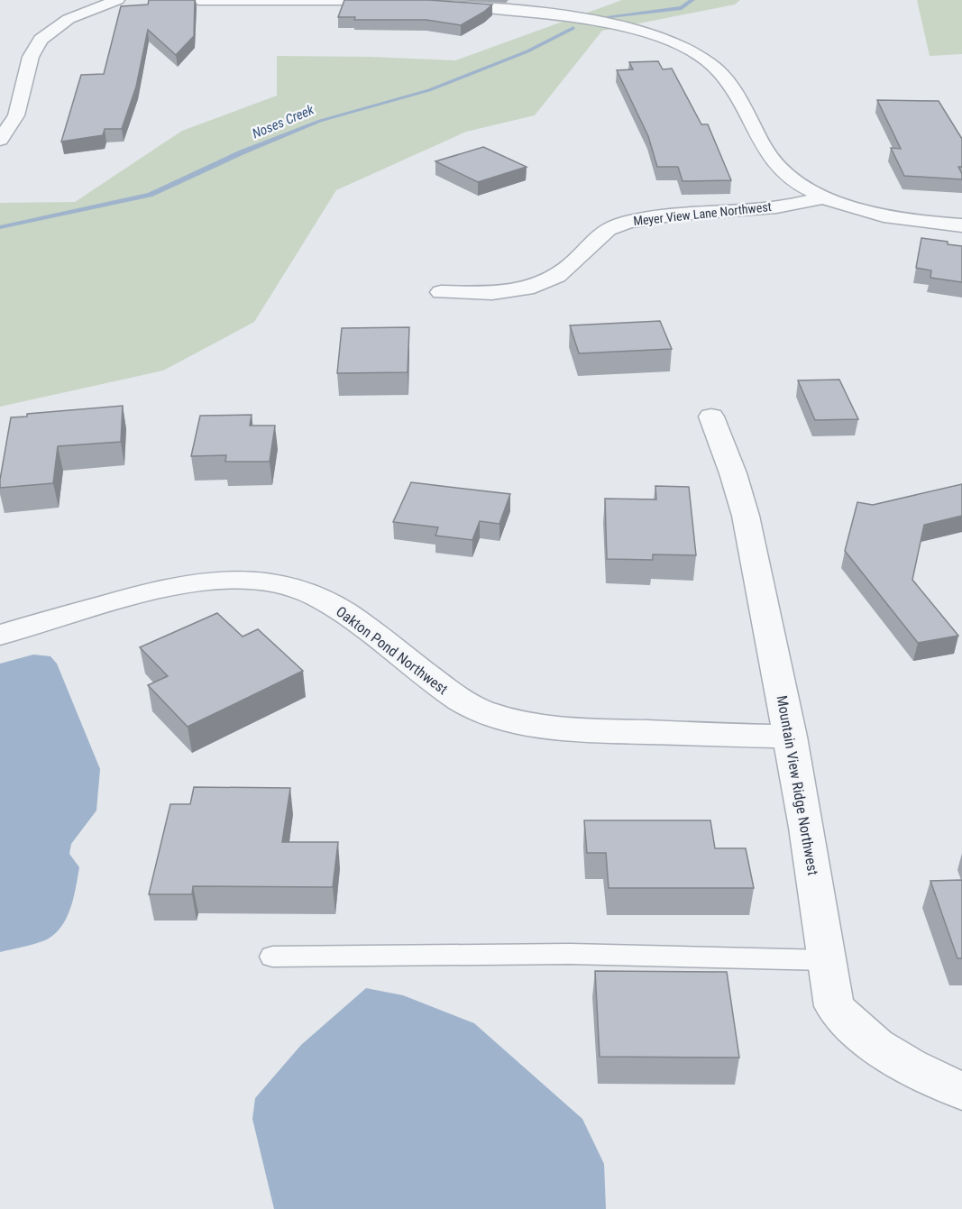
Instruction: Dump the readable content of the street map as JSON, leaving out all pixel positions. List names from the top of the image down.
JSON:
{
  "streets": {
    "street": ["Meyer View Lane Northwest", "Oakton Pond Northwest", "Mountain View Ridge Northwest"]
  },
  "crossings": [
    ["Oakton Pond Northwest", "Mountain View Ridge Northwest"]
  ],
  "water": ["Noses Creek"]
}
